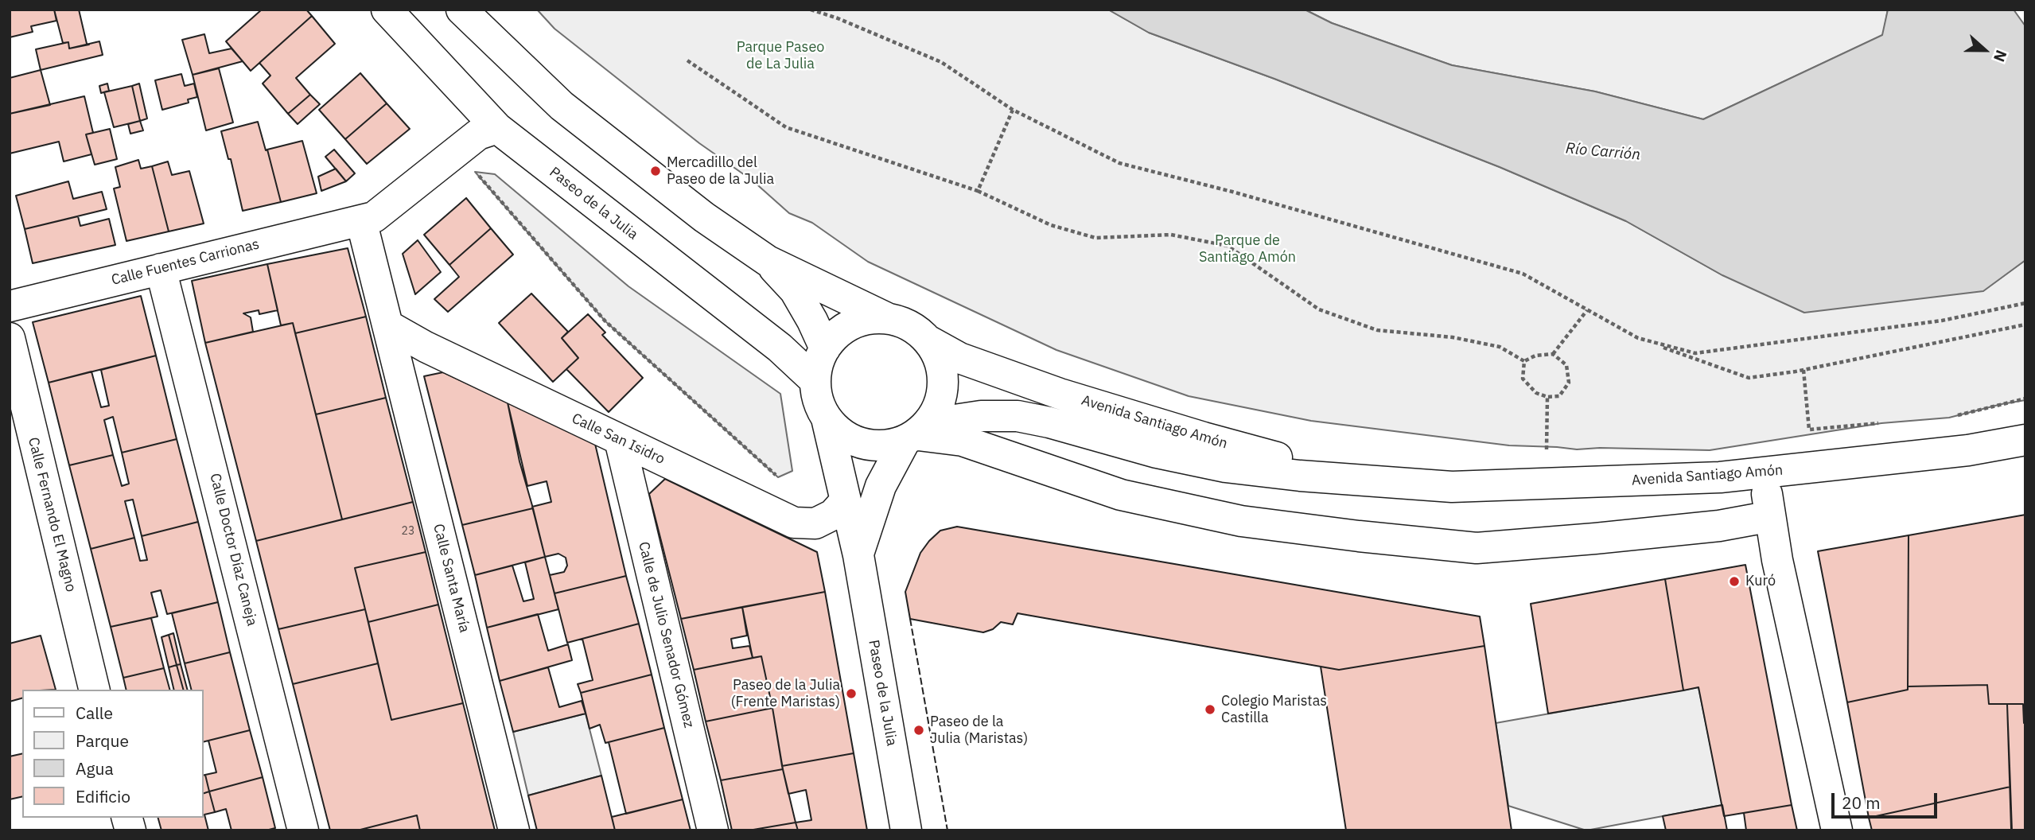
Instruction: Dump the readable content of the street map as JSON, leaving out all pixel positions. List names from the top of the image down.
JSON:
{
  "streets": {
    "street": [
      "Paseo de la Julia",
      "Calle Fuentes Carrionas",
      "Avenida Santiago Amón",
      "Calle San Isidro",
      "Calle Fernando El Magno",
      "Calle Doctor Díaz Caneja",
      "Calle Santa María",
      "Calle de Julio Senador Gómez"
    ]
  },
  "crossings": [
    ["Paseo de la Julia", "Calle Fuentes Carrionas"],
    ["Paseo de la Julia", "Avenida Santiago Amón"],
    ["Paseo de la Julia", "Calle San Isidro"],
    ["Calle Fuentes Carrionas", "Calle Doctor Díaz Caneja"],
    ["Calle Fuentes Carrionas", "Calle Santa María"],
    ["Calle San Isidro", "Calle Santa María"],
    ["Calle San Isidro", "Calle de Julio Senador Gómez"]
  ],
  "water": ["Río Carrión"],
  "parks": ["Parque Paseo de La Julia", "Parque de Santiago Amón"],
  "places": [
    "Mercadillo del Paseo de la Julia",
    "Kuró",
    "Paseo de la Julia (Frente Maristas)",
    "Colegio Maristas Castilla",
    "Paseo de la Julia (Maristas)"
  ],
  "house_numbers": ["23"],
  "legend": [
    "Calle",
    "Parque",
    "Agua",
    "Edificio"
  ],
  "scale_bar": "20 m",
  "north": "right"
}
